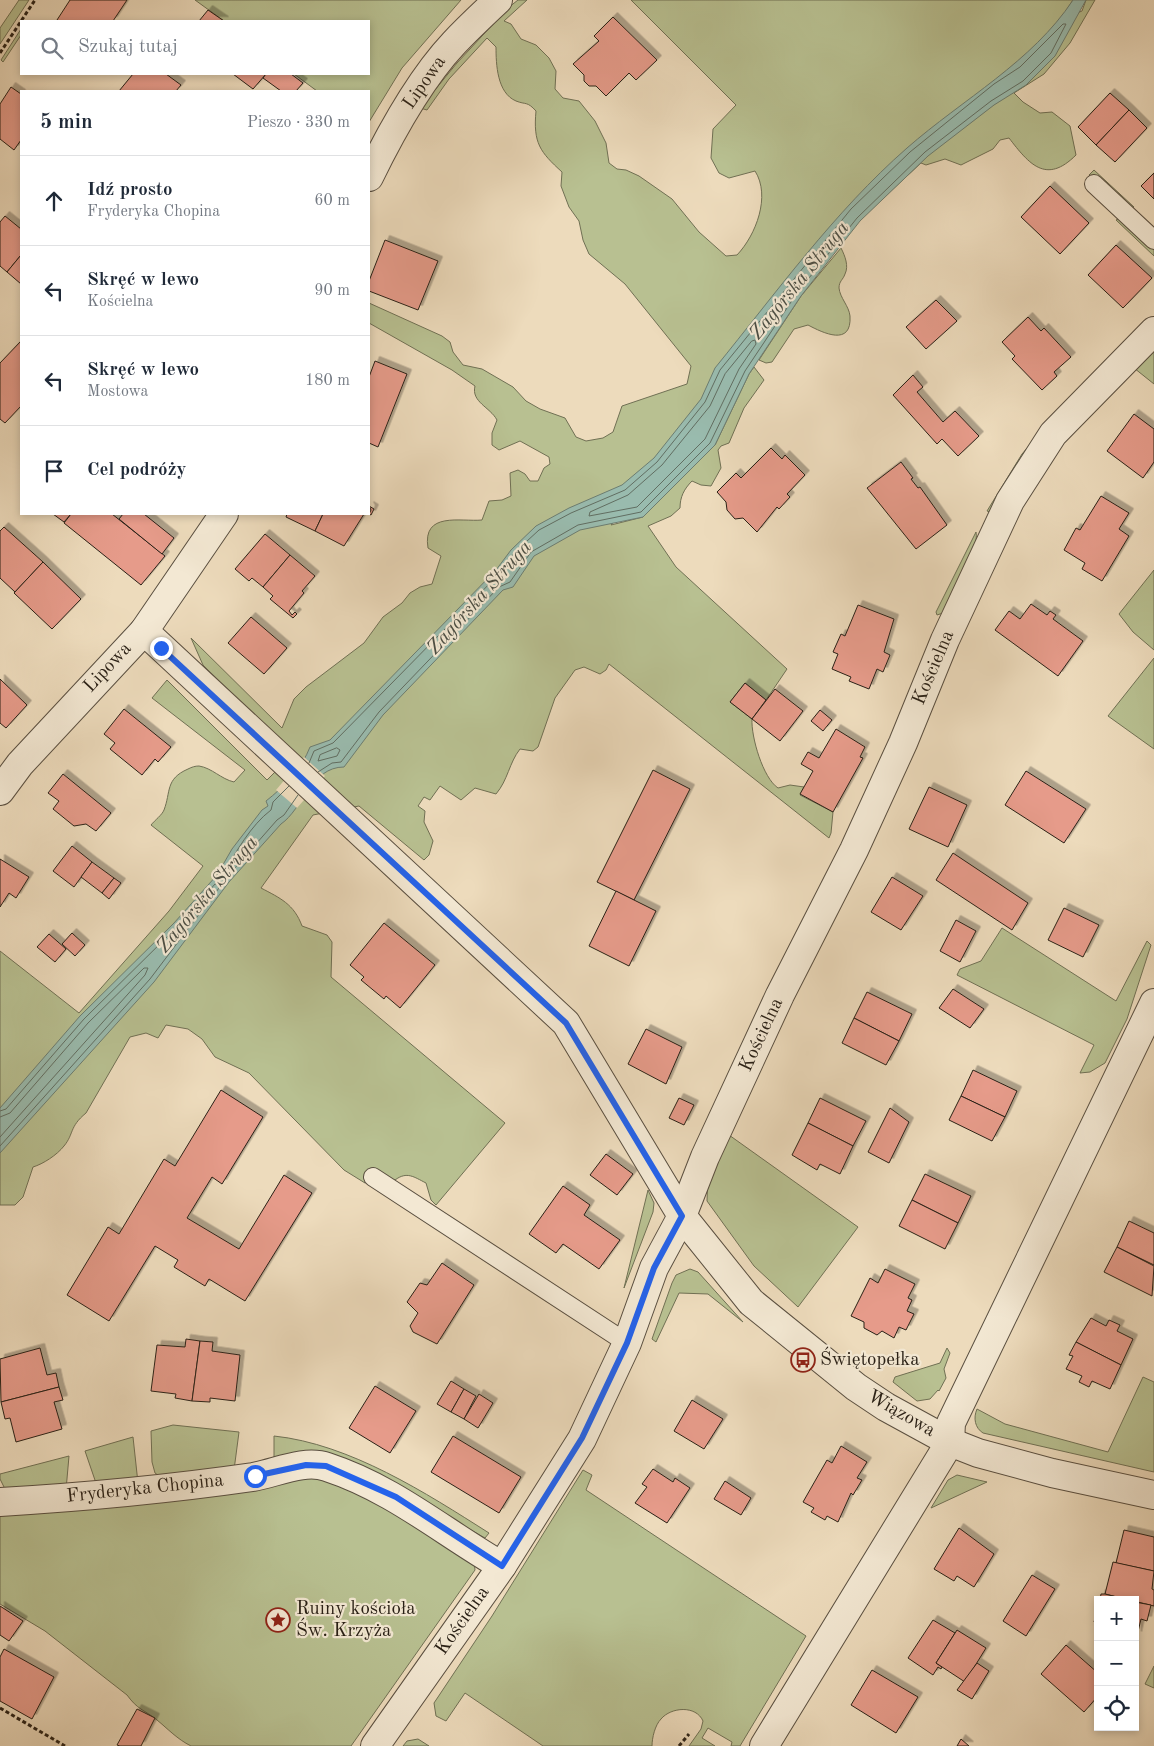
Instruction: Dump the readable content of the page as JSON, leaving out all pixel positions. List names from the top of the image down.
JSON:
{
  "streets": {
    "street": [
      "Lipowa",
      "Kościelna",
      "Wiązowa",
      "Fryderyka Chopina"
    ]
  },
  "crossings": [
    ["Lipowa", "Wiązowa"],
    ["Kościelna", "Wiązowa"],
    ["Kościelna", "Fryderyka Chopina"]
  ],
  "water": ["Zagórska Struga"],
  "places": {
    "bus stop": ["Świętopełka"],
    "place": ["Ruiny kościoła Św. Krzyża"]
  },
  "page": {
    "search": "Szukaj tutaj",
    "heading": ["5 min", "Pieszo · 330 m"],
    "list": [
      ["Idź prosto", "Fryderyka Chopina", "60 m"],
      ["Skręć w lewo", "Kościelna", "90 m"],
      ["Skręć w lewo", "Mostowa", "180 m"],
      "Cel podróży"
    ],
    "map_buttons": ["+", "−"]
  }
}
